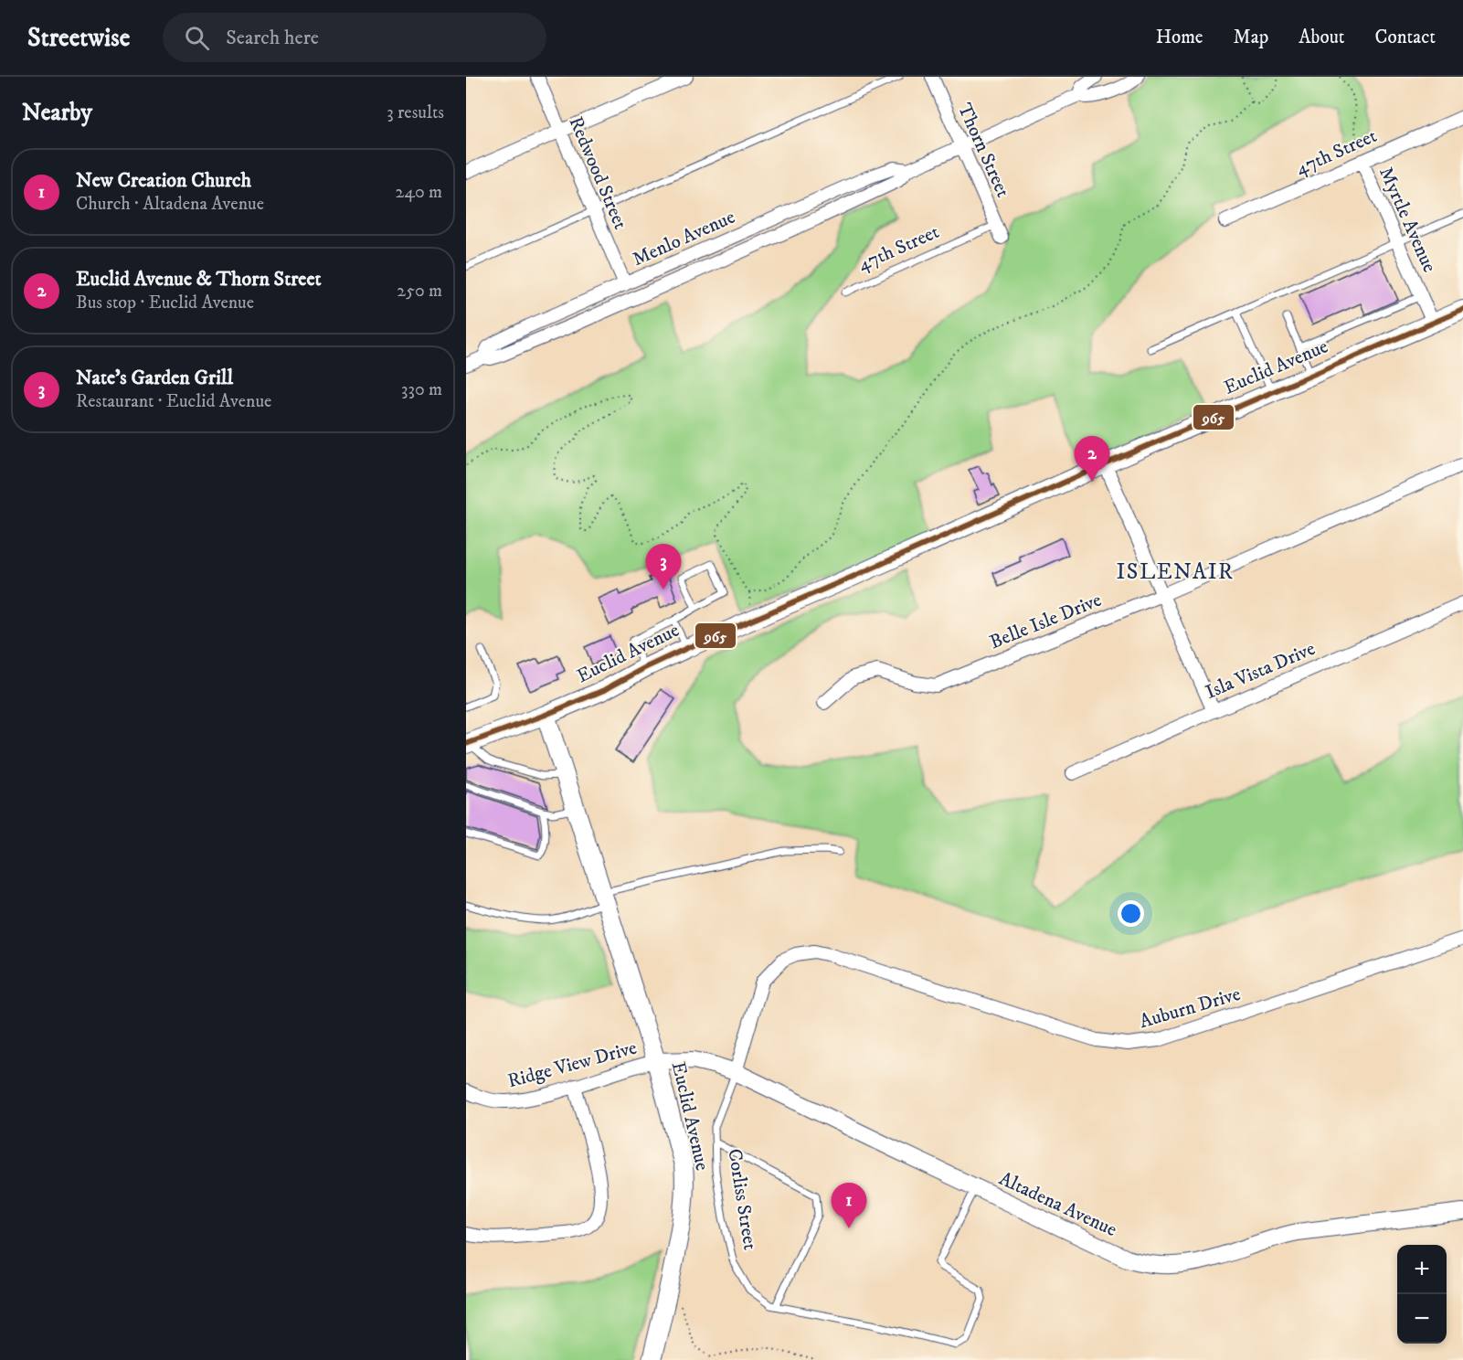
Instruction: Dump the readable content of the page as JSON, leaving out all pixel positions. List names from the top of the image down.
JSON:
{
  "streets": {
    "main road": ["Euclid Avenue"],
    "street": [
      "Thorn Street",
      "47th Street",
      "Redwood Street",
      "Myrtle Avenue",
      "Menlo Avenue",
      "Belle Isle Drive",
      "Isla Vista Drive",
      "Auburn Drive",
      "Ridge View Drive",
      "Corliss Street",
      "Altadena Avenue"
    ]
  },
  "crossings": [
    ["Thorn Street", "47th Street"],
    ["Thorn Street", "Menlo Avenue"],
    ["47th Street", "Myrtle Avenue"],
    ["Redwood Street", "Menlo Avenue"],
    ["Myrtle Avenue", "Euclid Avenue"],
    ["Euclid Avenue", "Ridge View Drive"],
    ["Euclid Avenue", "Altadena Avenue"],
    ["Auburn Drive", "Corliss Street"],
    ["Ridge View Drive", "Altadena Avenue"],
    ["Corliss Street", "Altadena Avenue"]
  ],
  "districts": ["ISLENAIR"],
  "lines": ["transit line 965"],
  "page": {
    "header": "Streetwise",
    "search": "Search here",
    "nav": [
      "Home",
      "Map",
      "About",
      "Contact"
    ],
    "heading": ["Nearby", "3 results"],
    "list": [
      {
        "mark": "1",
        "name": "New Creation Church",
        "note": "Church · Altadena Avenue",
        "value": "240 m"
      },
      {
        "mark": "2",
        "name": "Euclid Avenue & Thorn Street",
        "note": "Bus stop · Euclid Avenue",
        "value": "250 m"
      },
      {
        "mark": "3",
        "name": "Nate's Garden Grill",
        "note": "Restaurant · Euclid Avenue",
        "value": "330 m"
      }
    ],
    "pins": ["2", "3", "1"],
    "map_buttons": ["+", "−"]
  }
}
